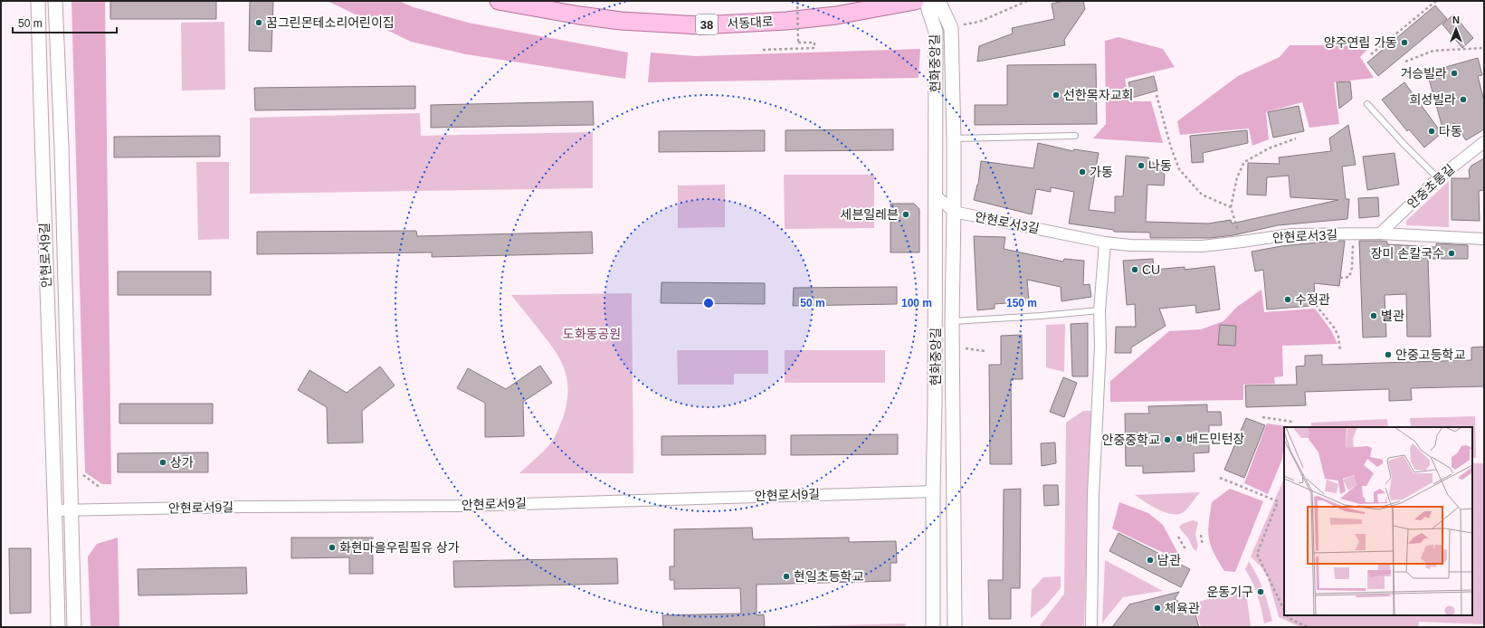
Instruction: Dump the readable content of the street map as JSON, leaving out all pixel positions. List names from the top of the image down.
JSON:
{
  "streets": {
    "main road": ["서동대로", "38"],
    "street": [
      "현화중앙길",
      "안중초롱길",
      "안현로서3길",
      "안현로서9길"
    ]
  },
  "crossings": [
    ["현화중앙길", "안현로서9길"],
    ["안중초롱길", "안현로서3길"]
  ],
  "parks": ["도화동공원"],
  "places": [
    "꿈그린몬테소리어린이집",
    "양주연립 가동",
    "거승빌라",
    "선한목자교회",
    "희성빌라",
    "다동",
    "나동",
    "가동",
    "세븐일레븐",
    "장미 손칼국수",
    "CU",
    "수정관",
    "별관",
    "안중고등학교",
    "배드민턴장",
    "안중중학교",
    "상가",
    "화현마을우림필유 상가",
    "남관",
    "현일초등학교",
    "운동기구",
    "체육관"
  ],
  "scale_bar": "50 m",
  "north": "top",
  "rings": ["50 m", "100 m", "150 m"]
}
